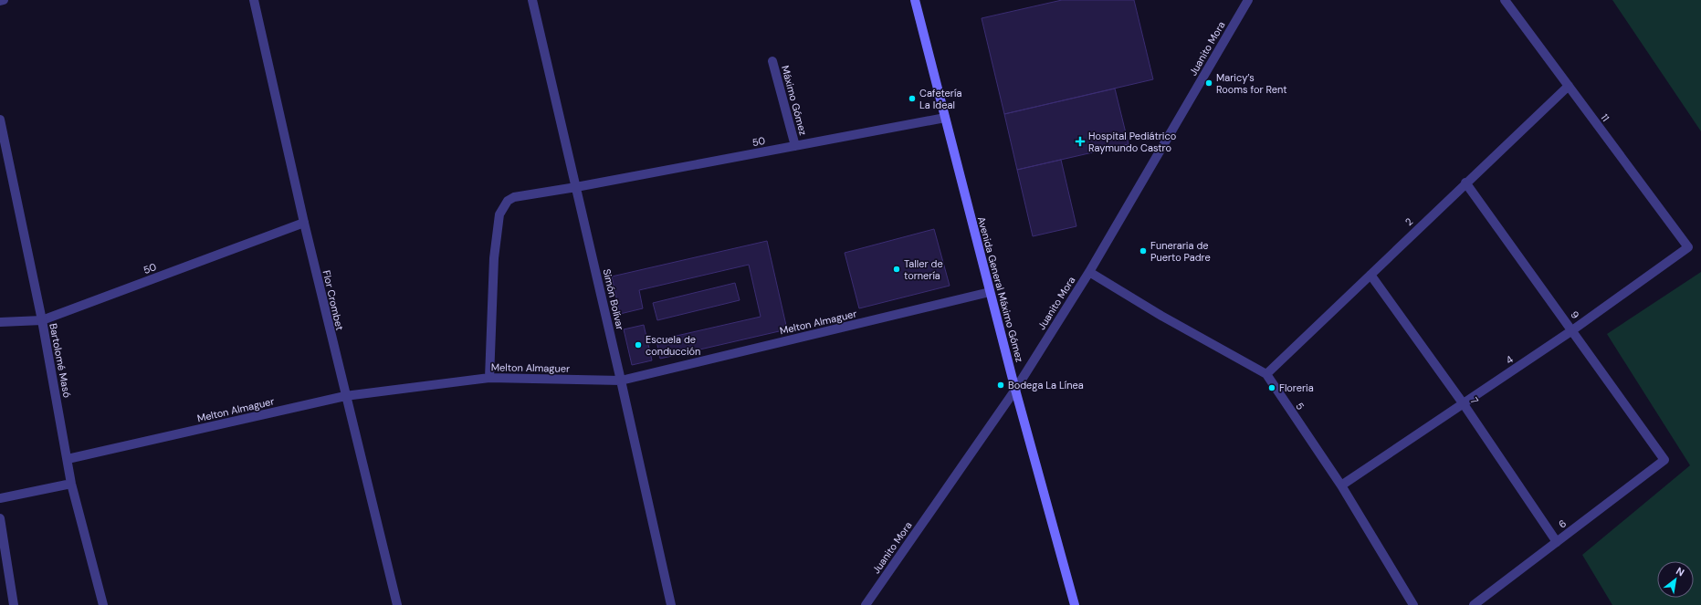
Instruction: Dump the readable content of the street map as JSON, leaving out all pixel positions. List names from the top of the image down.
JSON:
{
  "streets": {
    "main road": ["Avenida General Máximo Gómez"],
    "street": [
      "Juanito Mora",
      "Máximo Gómez",
      "11",
      "50",
      "2",
      "Simón Bolívar",
      "Flor Crombet",
      "9",
      "Melton Almaguer",
      "4",
      "Bartolomé Masó",
      "7",
      "5",
      "6"
    ]
  },
  "crossings": [
    ["Juanito Mora", "Avenida General Máximo Gómez"],
    ["Juanito Mora", "5"],
    ["Máximo Gómez", "50"],
    ["11", "2"],
    ["11", "4"],
    ["50", "Avenida General Máximo Gómez"],
    ["50", "Simón Bolívar"],
    ["50", "Flor Crombet"],
    ["50", "Melton Almaguer"],
    ["50", "Bartolomé Masó"],
    ["2", "9"],
    ["2", "7"],
    ["2", "5"],
    ["Avenida General Máximo Gómez", "Melton Almaguer"],
    ["Simón Bolívar", "Melton Almaguer"],
    ["Flor Crombet", "Melton Almaguer"],
    ["9", "4"],
    ["9", "6"],
    ["Melton Almaguer", "Bartolomé Masó"],
    ["4", "7"],
    ["4", "5"],
    ["7", "6"]
  ],
  "places": {
    "other": [
      "Maricy’s Rooms for Rent",
      "Cafetería La Ideal",
      "Funeraria de Puerto Padre",
      "Taller de tornería",
      "Escuela de conducción",
      "Bodega La Línea",
      "Floreria"
    ],
    "health": ["Hospital Pediátrico Raymundo Castro"]
  },
  "north": "top right"
}
